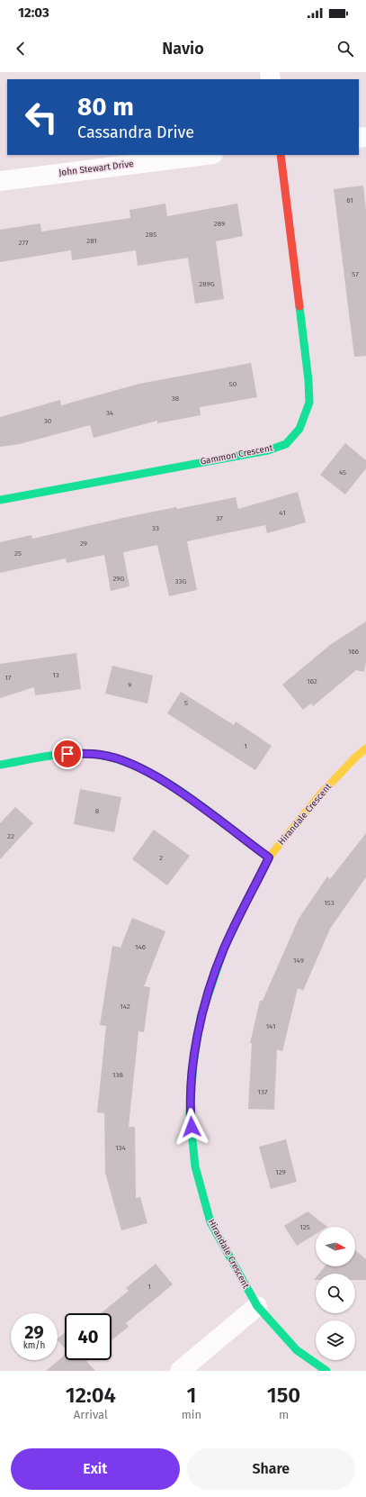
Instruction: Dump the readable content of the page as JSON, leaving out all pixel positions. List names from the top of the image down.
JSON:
{
  "streets": {
    "street": ["John Stewart Drive", "Gammon Crescent", "Hirandale Crescent"]
  },
  "house_numbers": [
    "61",
    "289",
    "285",
    "281",
    "277",
    "57",
    "289G",
    "50",
    "38",
    "34",
    "30",
    "45",
    "41",
    "37",
    "33",
    "29",
    "25",
    "29G",
    "33G",
    "166",
    "13",
    "17",
    "162",
    "9",
    "5",
    "1",
    "8",
    "22",
    "2",
    "153",
    "146",
    "149",
    "142",
    "141",
    "138",
    "137",
    "134",
    "129",
    "125",
    "1"
  ],
  "north": "right",
  "page": {
    "status": "12:03",
    "header": "Navio",
    "turn": ["80 m", "Cassandra Drive"],
    "speed": "29 km/h",
    "limit": "40",
    "eta": [
      "12:04",
      "Arrival",
      "1",
      "min",
      "150",
      "m"
    ],
    "buttons": ["Exit", "Share"]
  }
}
